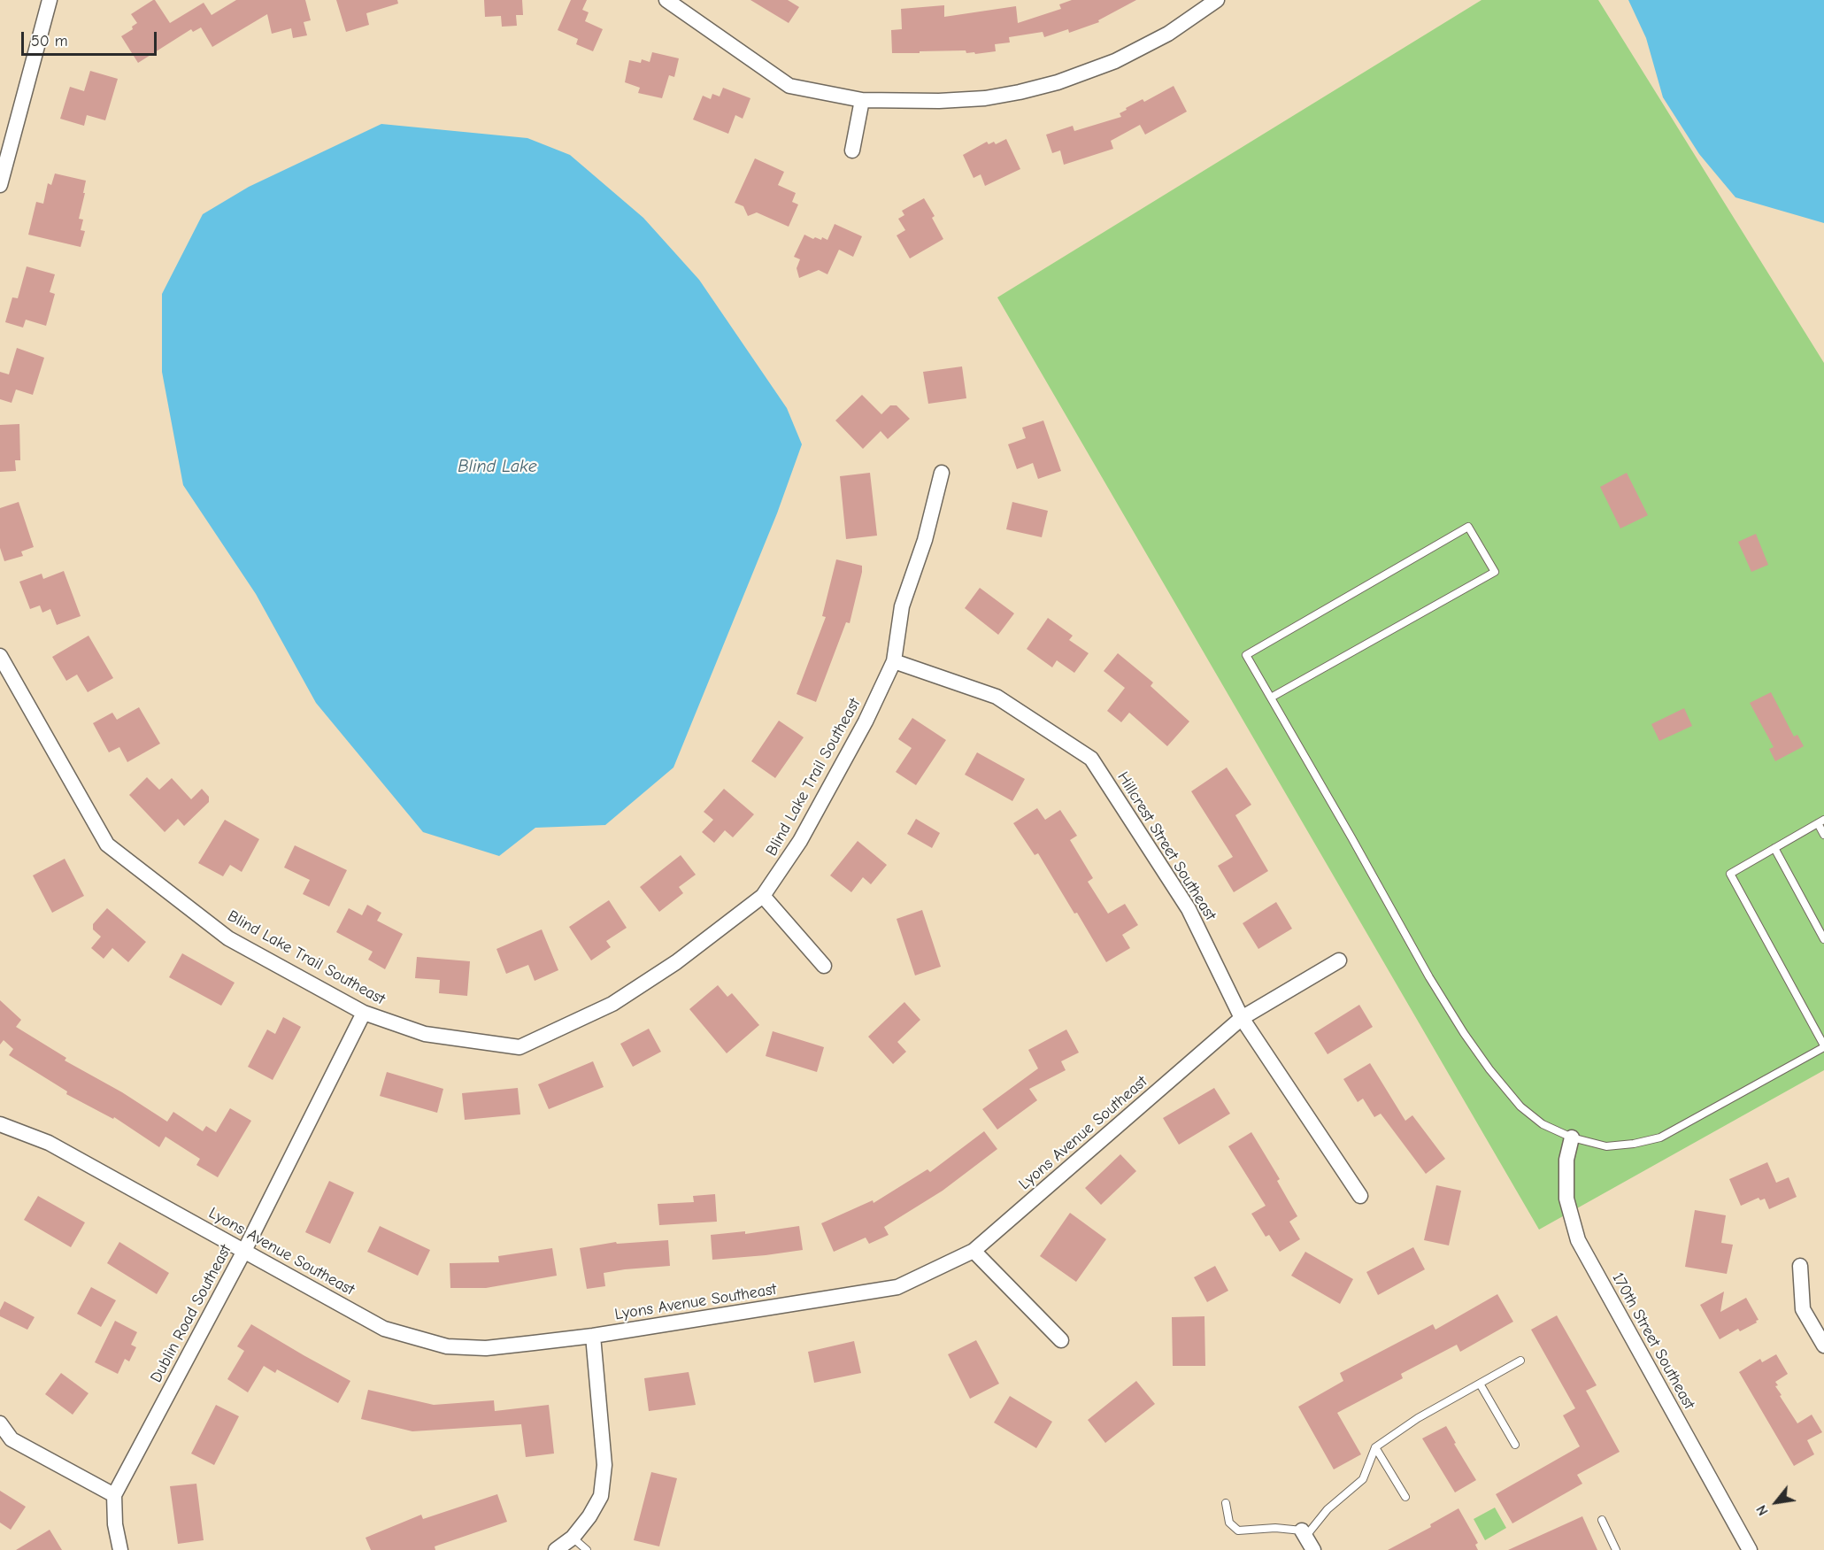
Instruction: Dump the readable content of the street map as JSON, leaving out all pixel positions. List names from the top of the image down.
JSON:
{
  "streets": {
    "street": [
      "Blind Lake Trail Southeast",
      "Hillcrest Street Southeast",
      "Lyons Avenue Southeast",
      "Dublin Road Southeast",
      "170th Street Southeast"
    ]
  },
  "crossings": [
    ["Blind Lake Trail Southeast", "Hillcrest Street Southeast"],
    ["Blind Lake Trail Southeast", "Dublin Road Southeast"],
    ["Hillcrest Street Southeast", "Lyons Avenue Southeast"],
    ["Lyons Avenue Southeast", "Dublin Road Southeast"]
  ],
  "water": ["Blind Lake"],
  "scale_bar": "50 m",
  "north": "bottom left"
}
